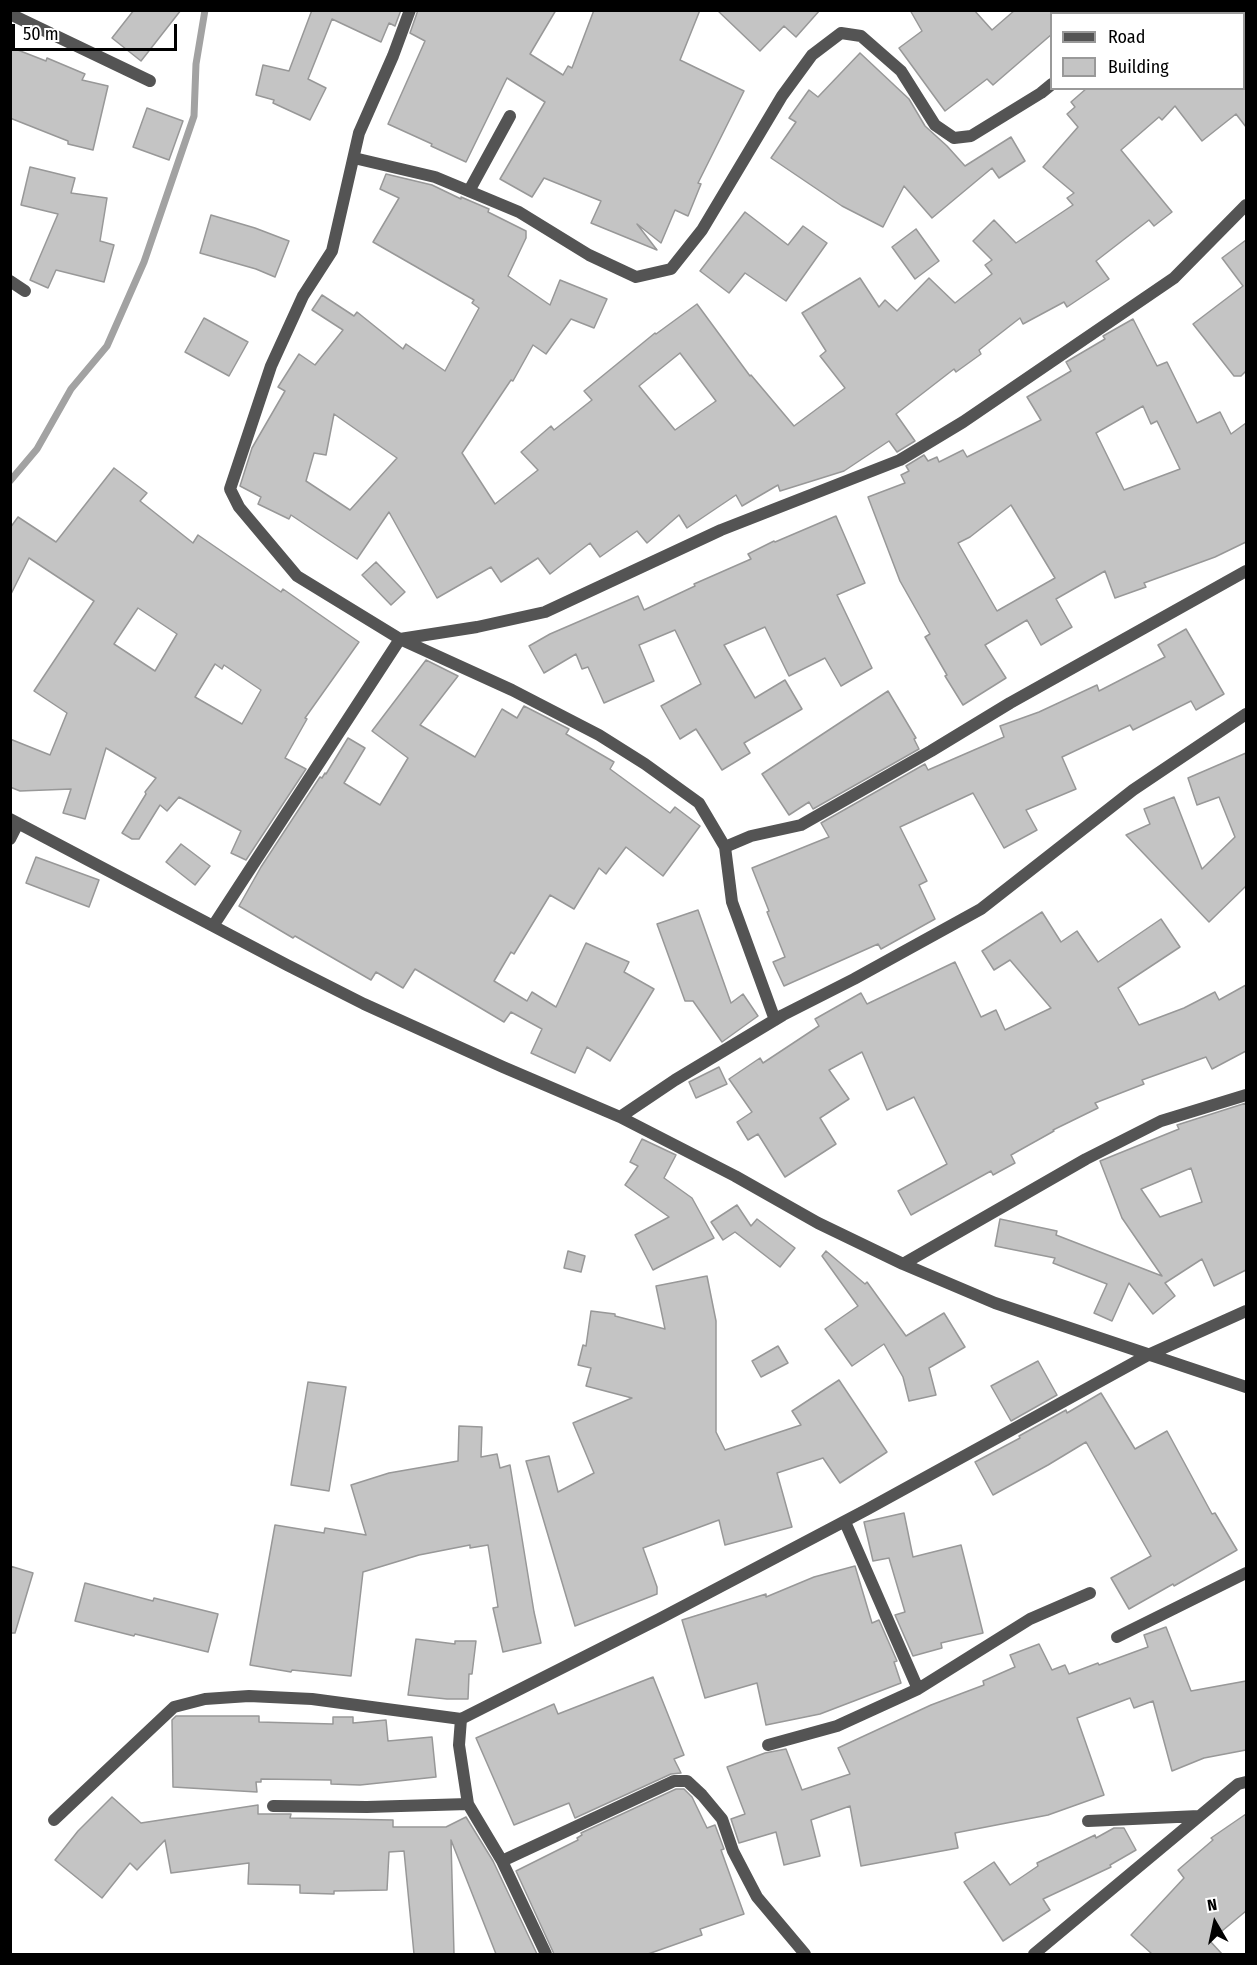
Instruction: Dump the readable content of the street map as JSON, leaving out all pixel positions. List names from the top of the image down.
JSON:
{
  "legend": ["Road", "Building"],
  "scale_bar": "50 m",
  "north": "top"
}
